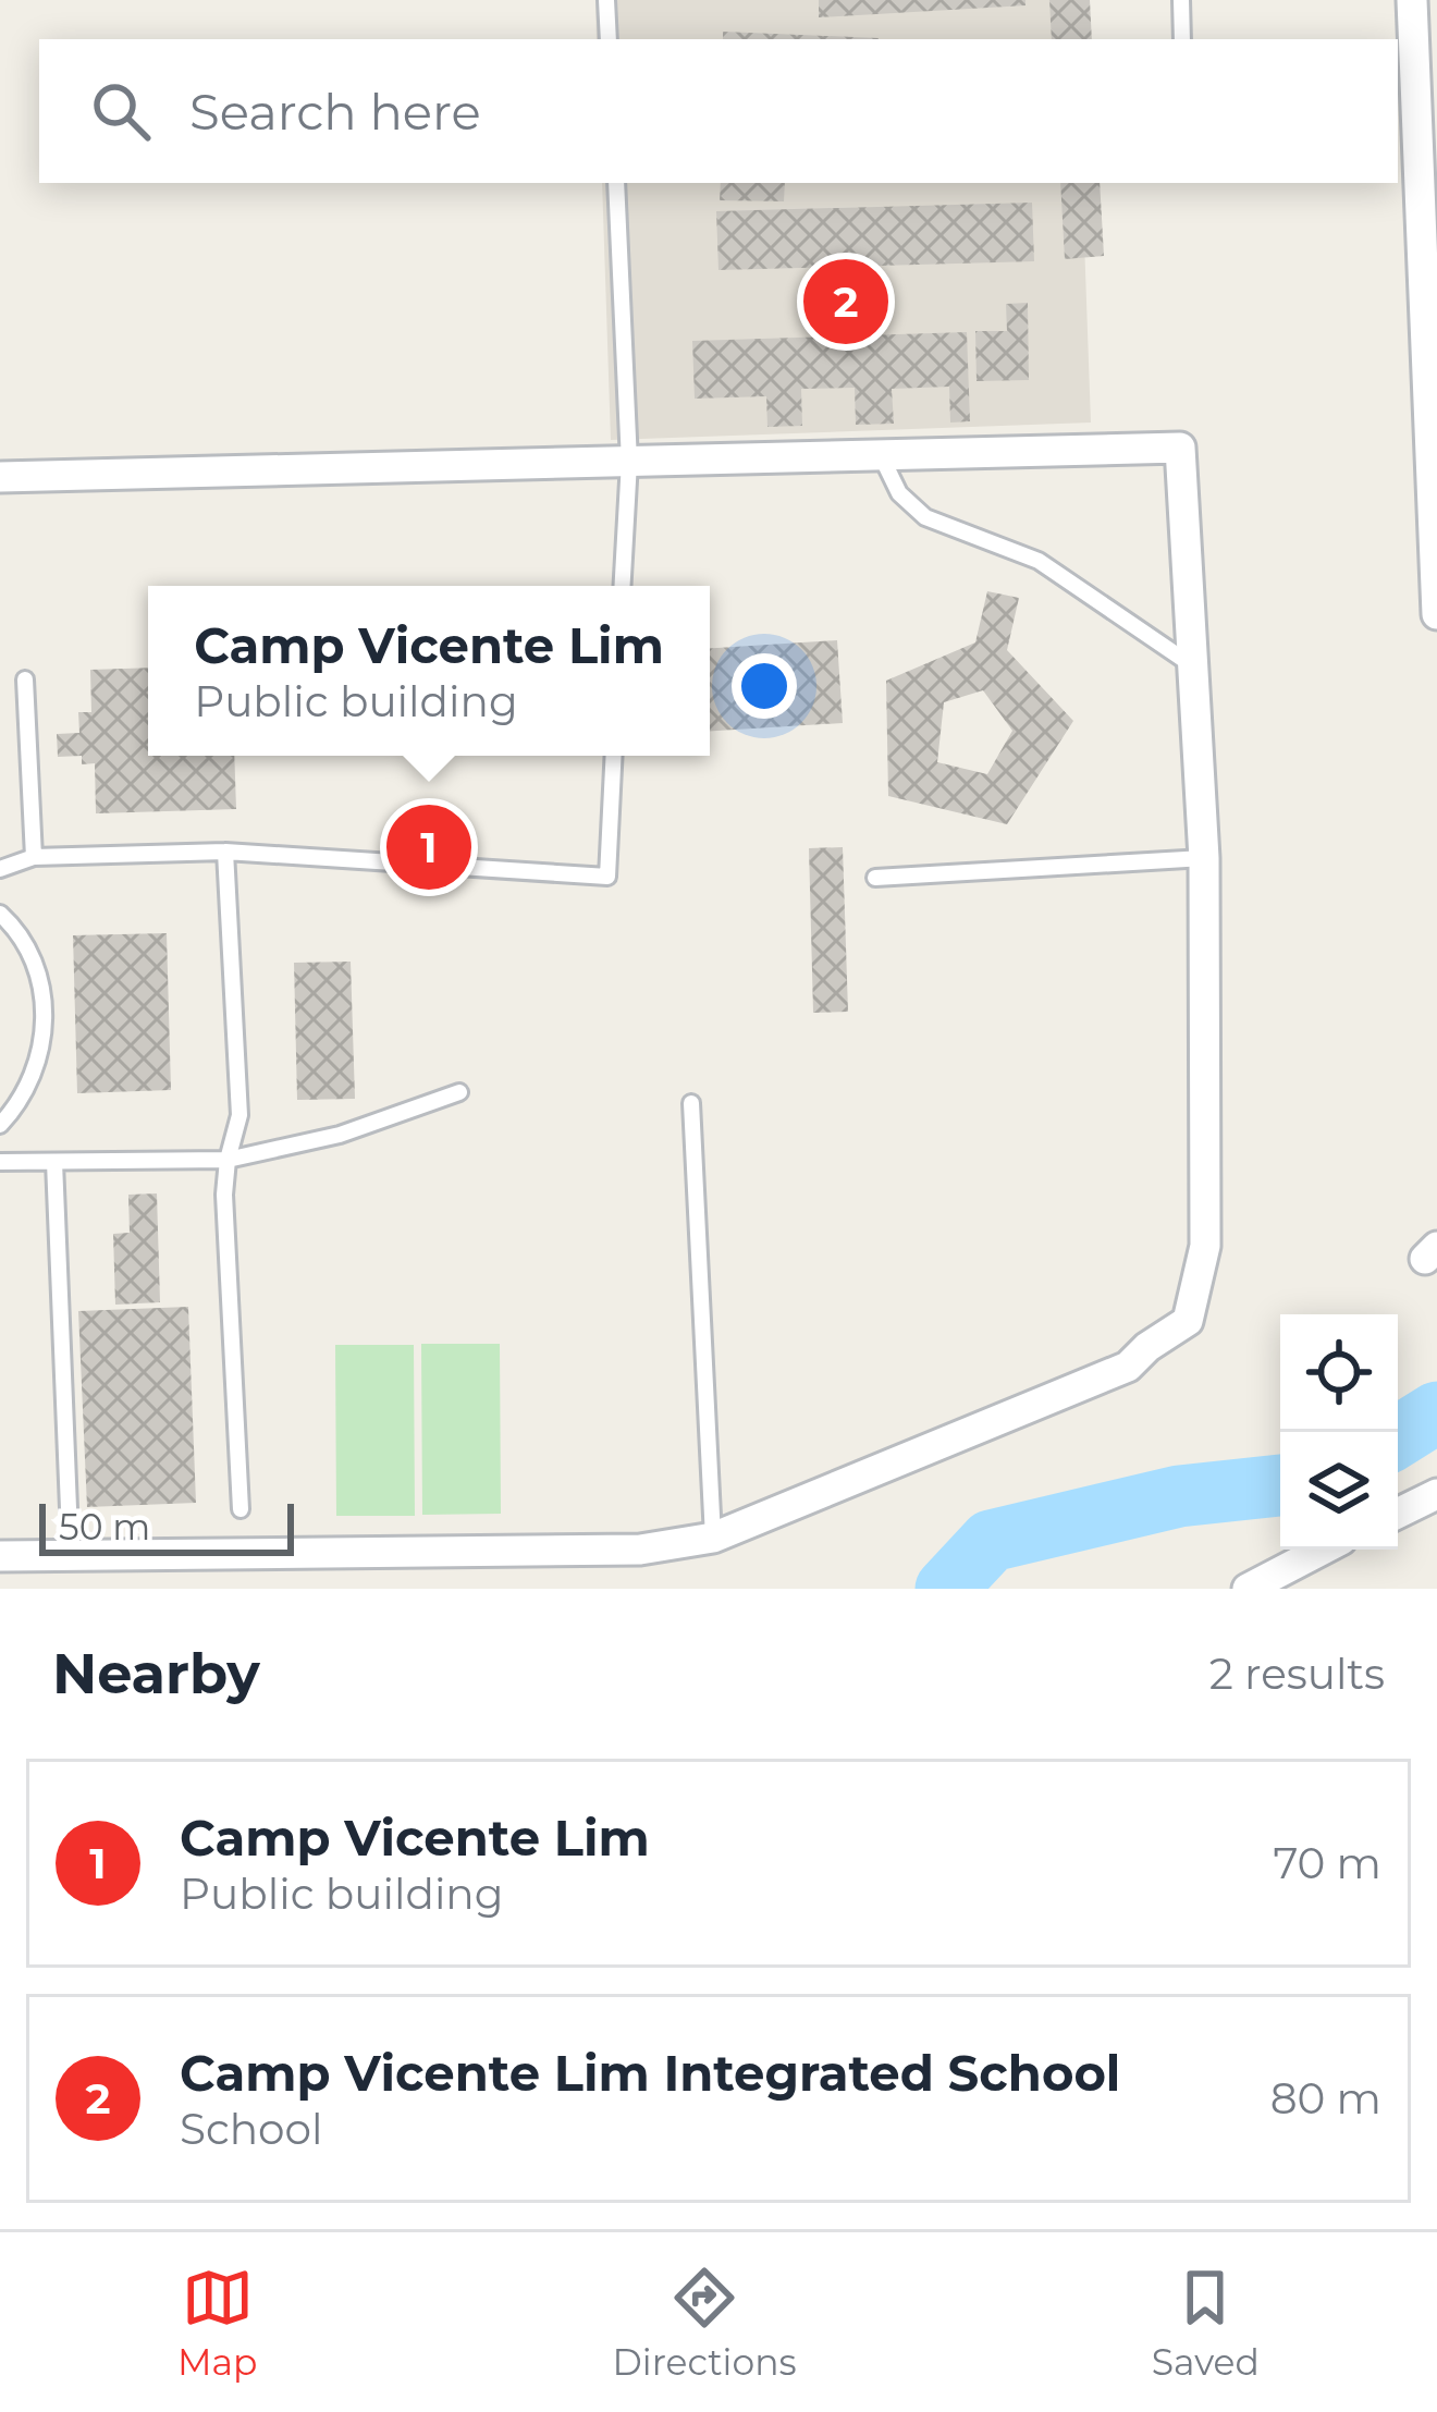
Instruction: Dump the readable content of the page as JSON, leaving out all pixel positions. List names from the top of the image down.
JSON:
{
  "scale_bar": "50 m",
  "page": {
    "search": "Search here",
    "pins": ["2", "1"],
    "popup": ["Camp Vicente Lim", "Public building"],
    "scale": "50 m",
    "heading": ["Nearby", "2 results"],
    "list": [
      {
        "mark": "1",
        "name": "Camp Vicente Lim",
        "note": "Public building",
        "value": "70 m"
      },
      {
        "mark": "2",
        "name": "Camp Vicente Lim Integrated School",
        "note": "School",
        "value": "80 m"
      }
    ],
    "nav": ["Map", "Directions", "Saved"]
  }
}
